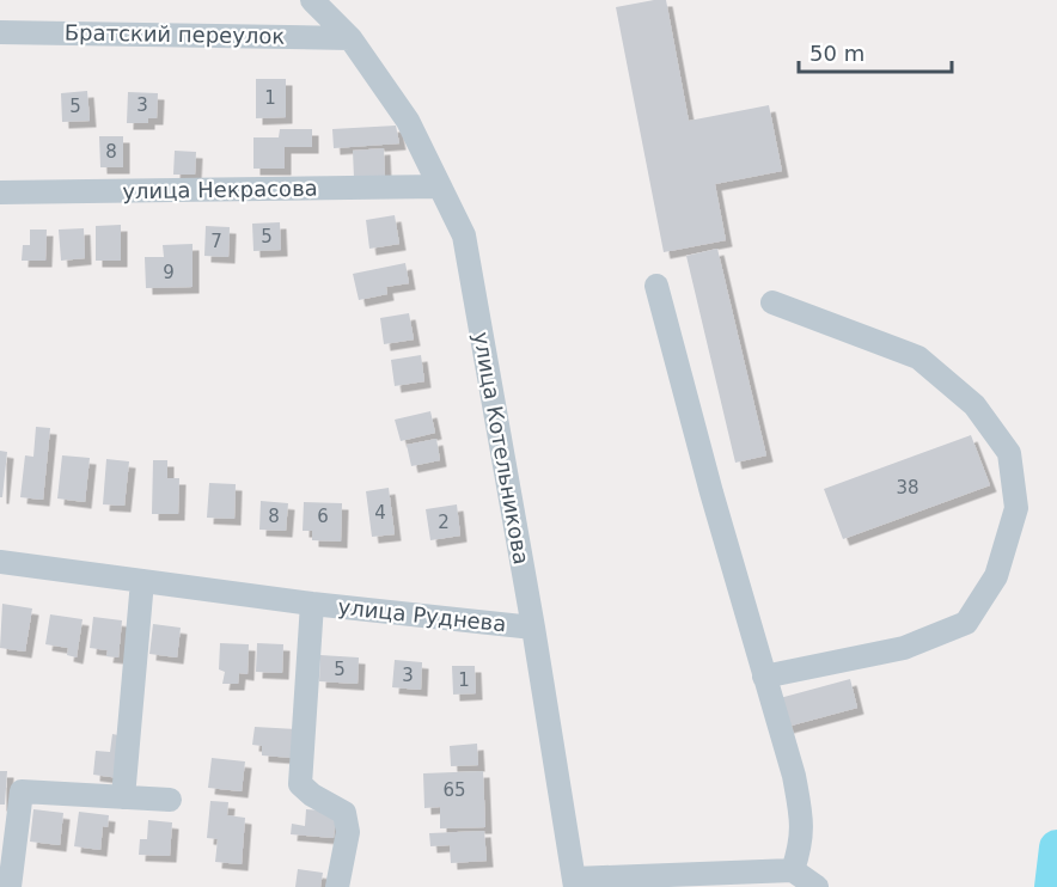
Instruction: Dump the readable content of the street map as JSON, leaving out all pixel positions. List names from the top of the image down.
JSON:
{
  "streets": {
    "street": [
      "Братский переулок",
      "улица Некрасова",
      "улица Котельникова",
      "улица Руднева"
    ]
  },
  "crossings": [
    ["Братский переулок", "улица Котельникова"],
    ["улица Некрасова", "улица Котельникова"],
    ["улица Котельникова", "улица Руднева"]
  ],
  "house_numbers": [
    "1",
    "3",
    "5",
    "8",
    "5",
    "7",
    "9",
    "38",
    "4",
    "8",
    "6",
    "2",
    "5",
    "3",
    "1",
    "65"
  ],
  "scale_bar": "50 m"
}
